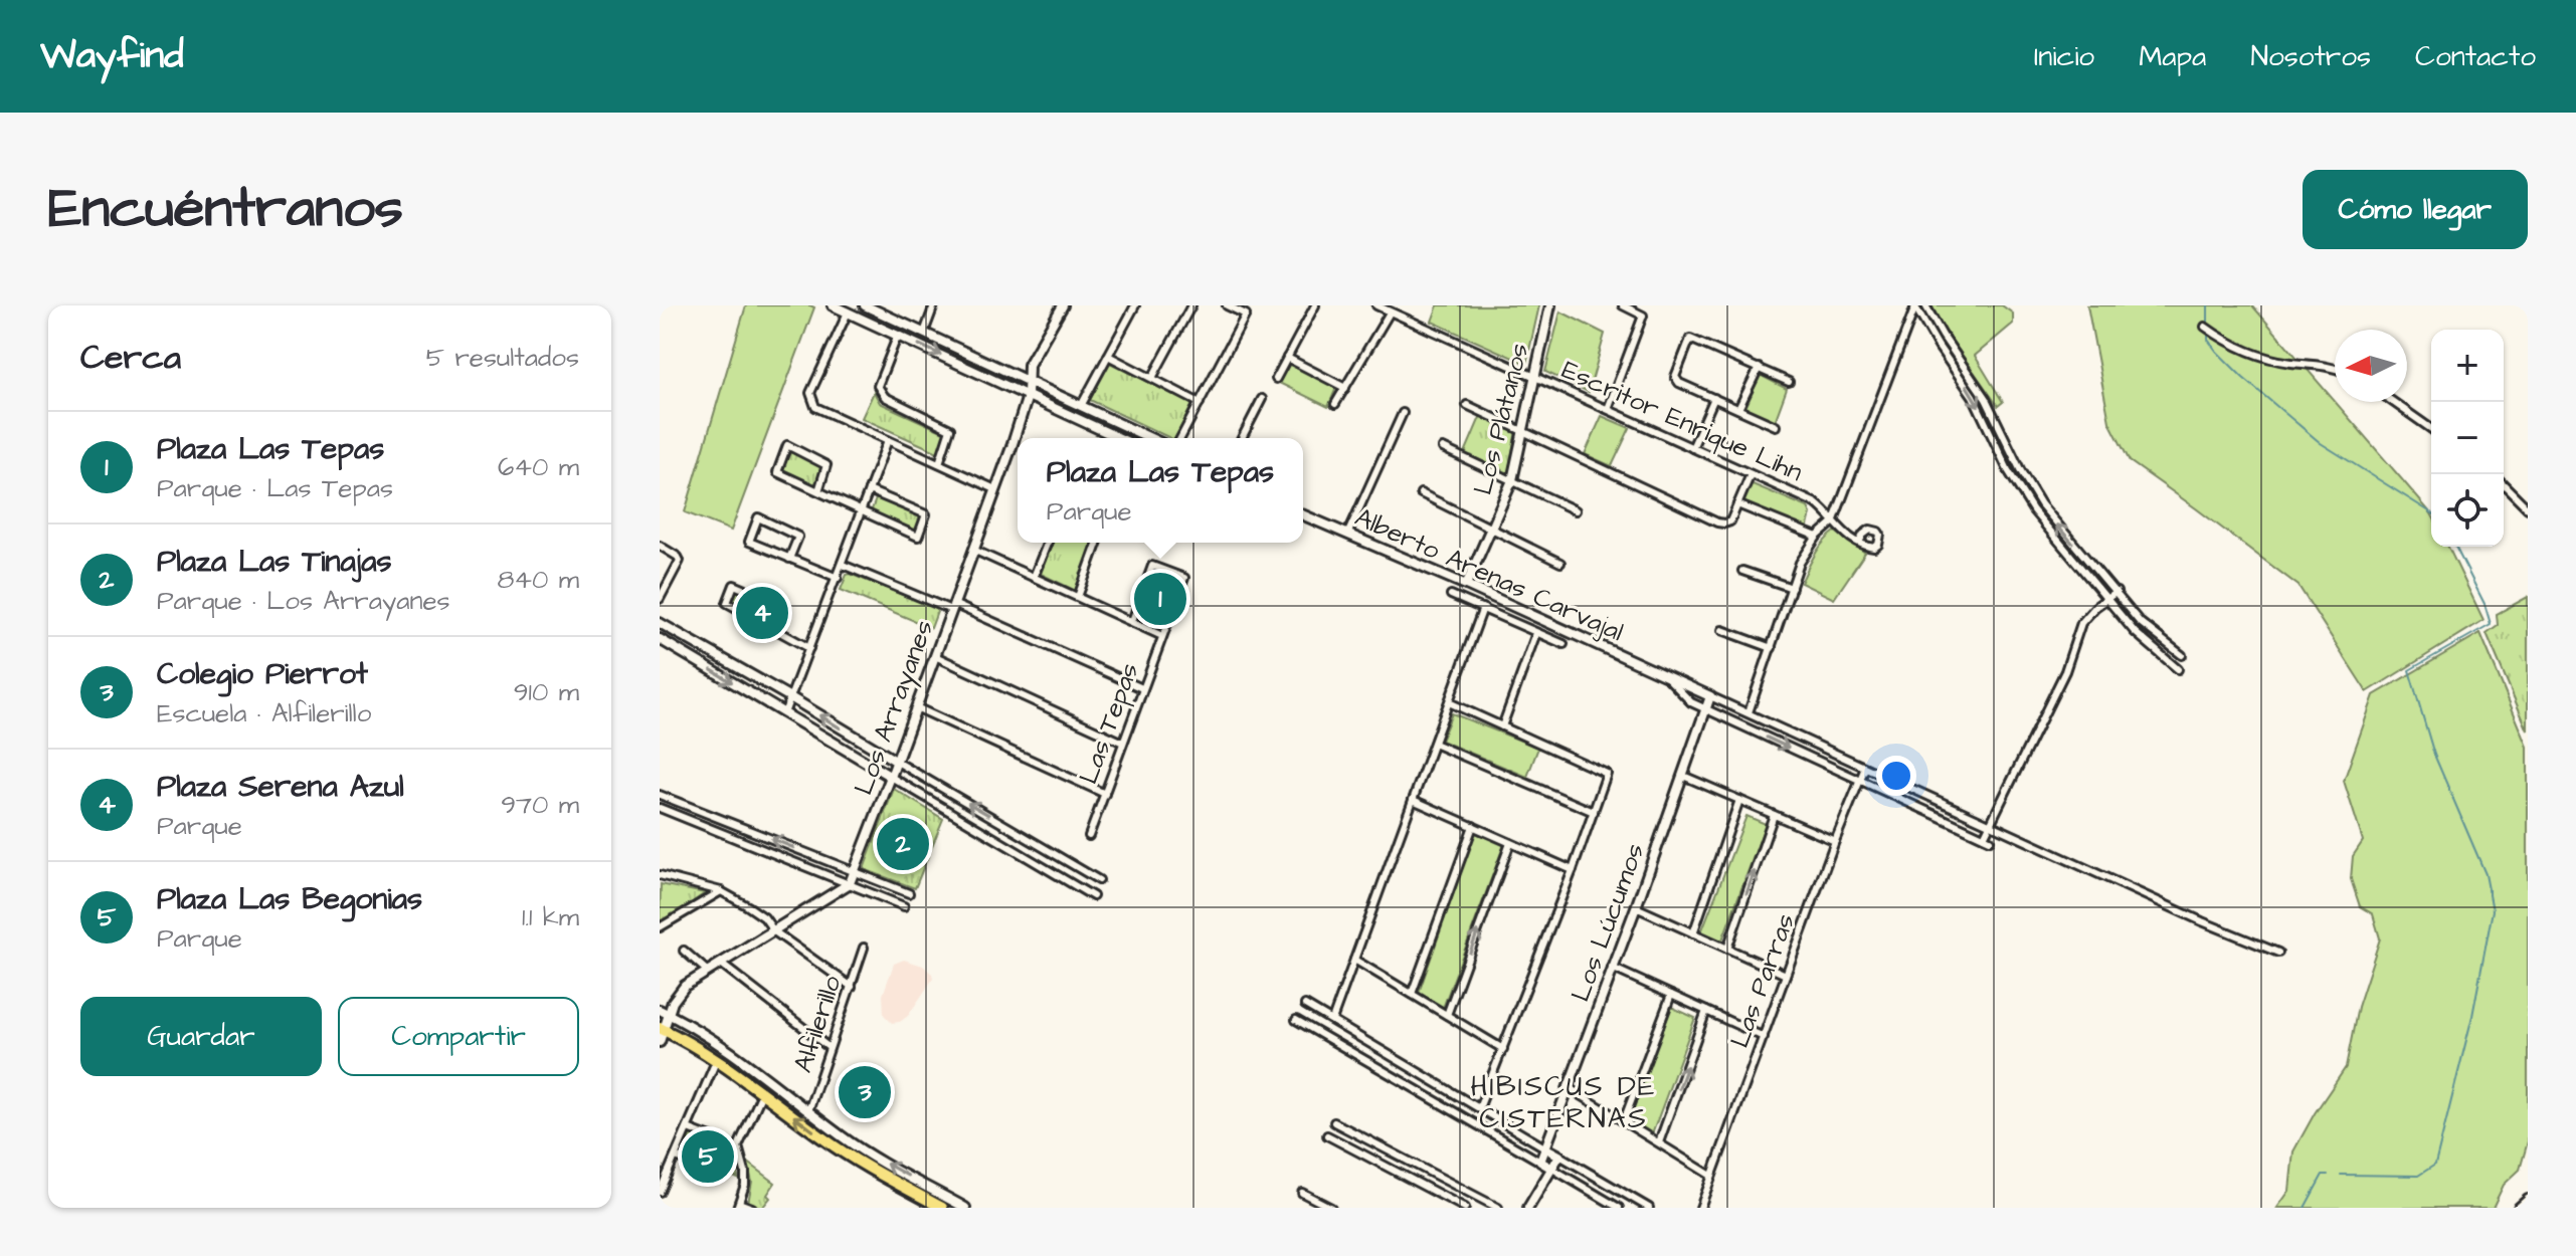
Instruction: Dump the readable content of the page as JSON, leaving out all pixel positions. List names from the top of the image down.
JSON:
{
  "streets": {
    "street": [
      "Los Plátanos",
      "Escritor Enrique Lihn",
      "Alberto Arenas Carvajal",
      "Los Arrayanes",
      "Las Tepas",
      "Los Lúcumos",
      "Las Parras",
      "Alfilerillo"
    ]
  },
  "crossings": [
    ["Los Plátanos", "Escritor Enrique Lihn"],
    ["Los Plátanos", "Alberto Arenas Carvajal"],
    ["Alberto Arenas Carvajal", "Los Lúcumos"],
    ["Alberto Arenas Carvajal", "Las Parras"]
  ],
  "districts": ["HIBISCUS DE CISTERNAS"],
  "north": "left",
  "page": {
    "header": "Wayfind",
    "nav": [
      "Inicio",
      "Mapa",
      "Nosotros",
      "Contacto"
    ],
    "title": "Encuéntranos",
    "buttons": [
      "Cómo llegar",
      ["Guardar", "Compartir"]
    ],
    "heading": ["Cerca", "5 resultados"],
    "map_buttons": ["+", "−"],
    "list": [
      {
        "mark": "1",
        "name": "Plaza Las Tepas",
        "note": "Parque · Las Tepas",
        "value": "640 m"
      },
      {
        "mark": "2",
        "name": "Plaza Las Tinajas",
        "note": "Parque · Los Arrayanes",
        "value": "840 m"
      },
      {
        "mark": "3",
        "name": "Colegio Pierrot",
        "note": "Escuela · Alfilerillo",
        "value": "910 m"
      },
      {
        "mark": "4",
        "name": "Plaza Serena Azul",
        "note": "Parque",
        "value": "970 m"
      },
      {
        "mark": "5",
        "name": "Plaza Las Begonias",
        "note": "Parque",
        "value": "1.1 km"
      }
    ],
    "popup": ["Plaza Las Tepas", "Parque"],
    "pins": [
      "1",
      "4",
      "2",
      "3",
      "5"
    ]
  }
}
